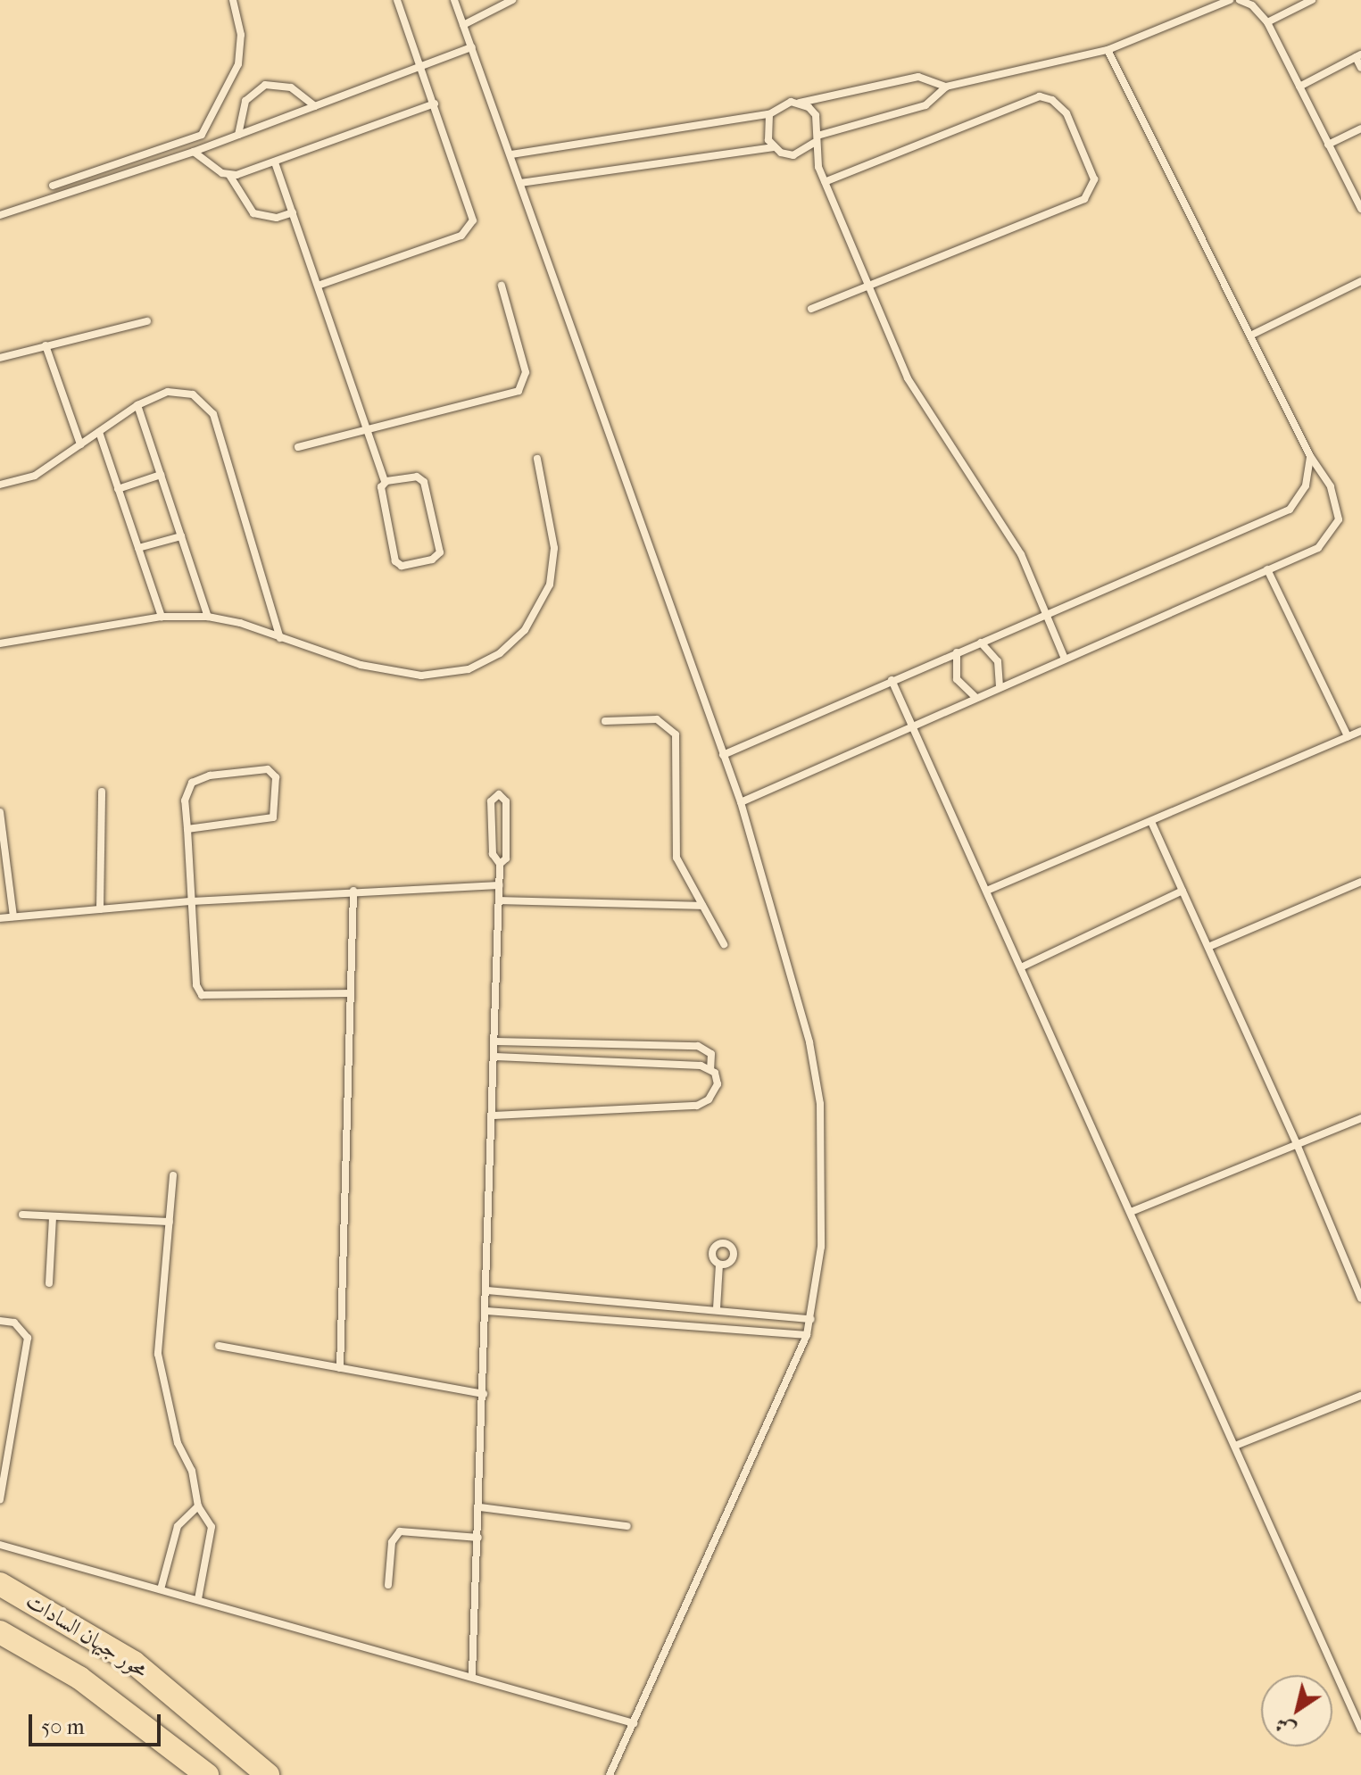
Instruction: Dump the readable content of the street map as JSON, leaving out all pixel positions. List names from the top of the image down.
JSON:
{
  "streets": {
    "main road": ["محور جيهان السادات"]
  },
  "scale_bar": "50 m",
  "north": "bottom left"
}
